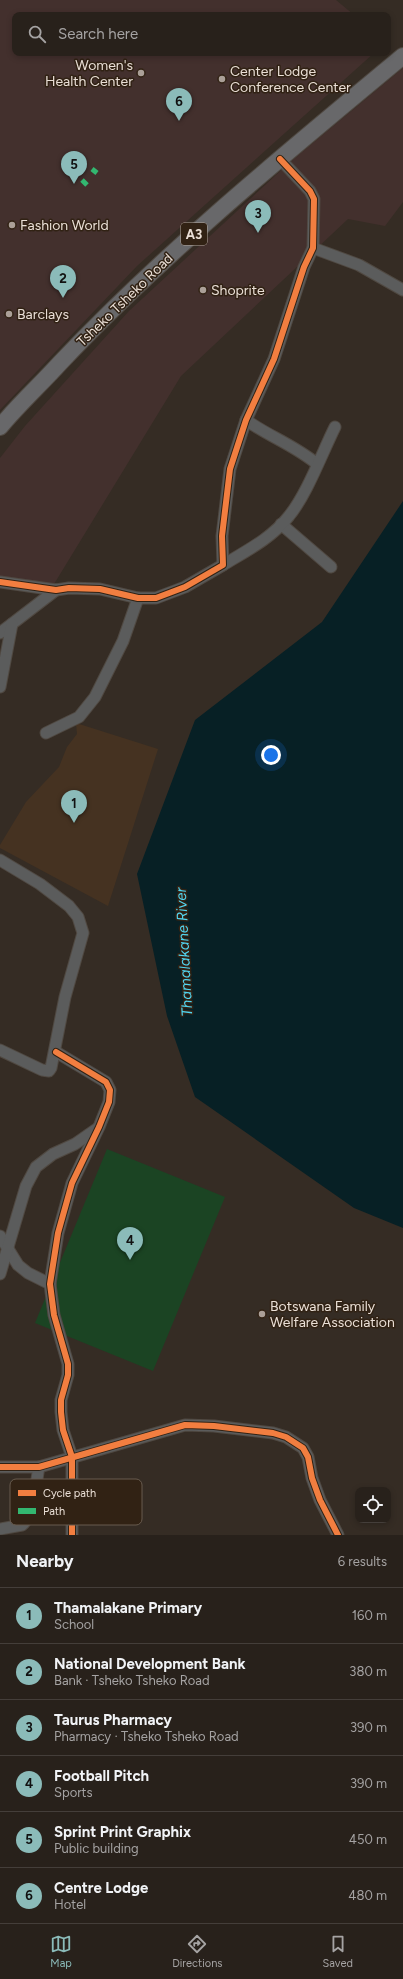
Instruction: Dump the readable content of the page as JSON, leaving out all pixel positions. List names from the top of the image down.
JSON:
{
  "streets": {
    "highway": ["A3", "Tsheko Tsheko Road"]
  },
  "water": ["Thamalakane River"],
  "places": [
    "Women's Health Center",
    "Center Lodge Conference Center",
    "Fashion World",
    "Shoprite",
    "Barclays",
    "Botswana Family Welfare Association"
  ],
  "legend": ["Cycle path", "Path"],
  "page": {
    "search": "Search here",
    "pins": [
      "6",
      "5",
      "3",
      "2",
      "1",
      "4"
    ],
    "heading": ["Nearby", "6 results"],
    "list": [
      {
        "mark": "1",
        "name": "Thamalakane Primary",
        "note": "School",
        "value": "160 m"
      },
      {
        "mark": "2",
        "name": "National Development Bank",
        "note": "Bank · Tsheko Tsheko Road",
        "value": "380 m"
      },
      {
        "mark": "3",
        "name": "Taurus Pharmacy",
        "note": "Pharmacy · Tsheko Tsheko Road",
        "value": "390 m"
      },
      {
        "mark": "4",
        "name": "Football Pitch",
        "note": "Sports",
        "value": "390 m"
      },
      {
        "mark": "5",
        "name": "Sprint Print Graphix",
        "note": "Public building",
        "value": "450 m"
      },
      {
        "mark": "6",
        "name": "Centre Lodge",
        "note": "Hotel",
        "value": "480 m"
      }
    ],
    "nav": ["Map", "Directions", "Saved"]
  }
}
